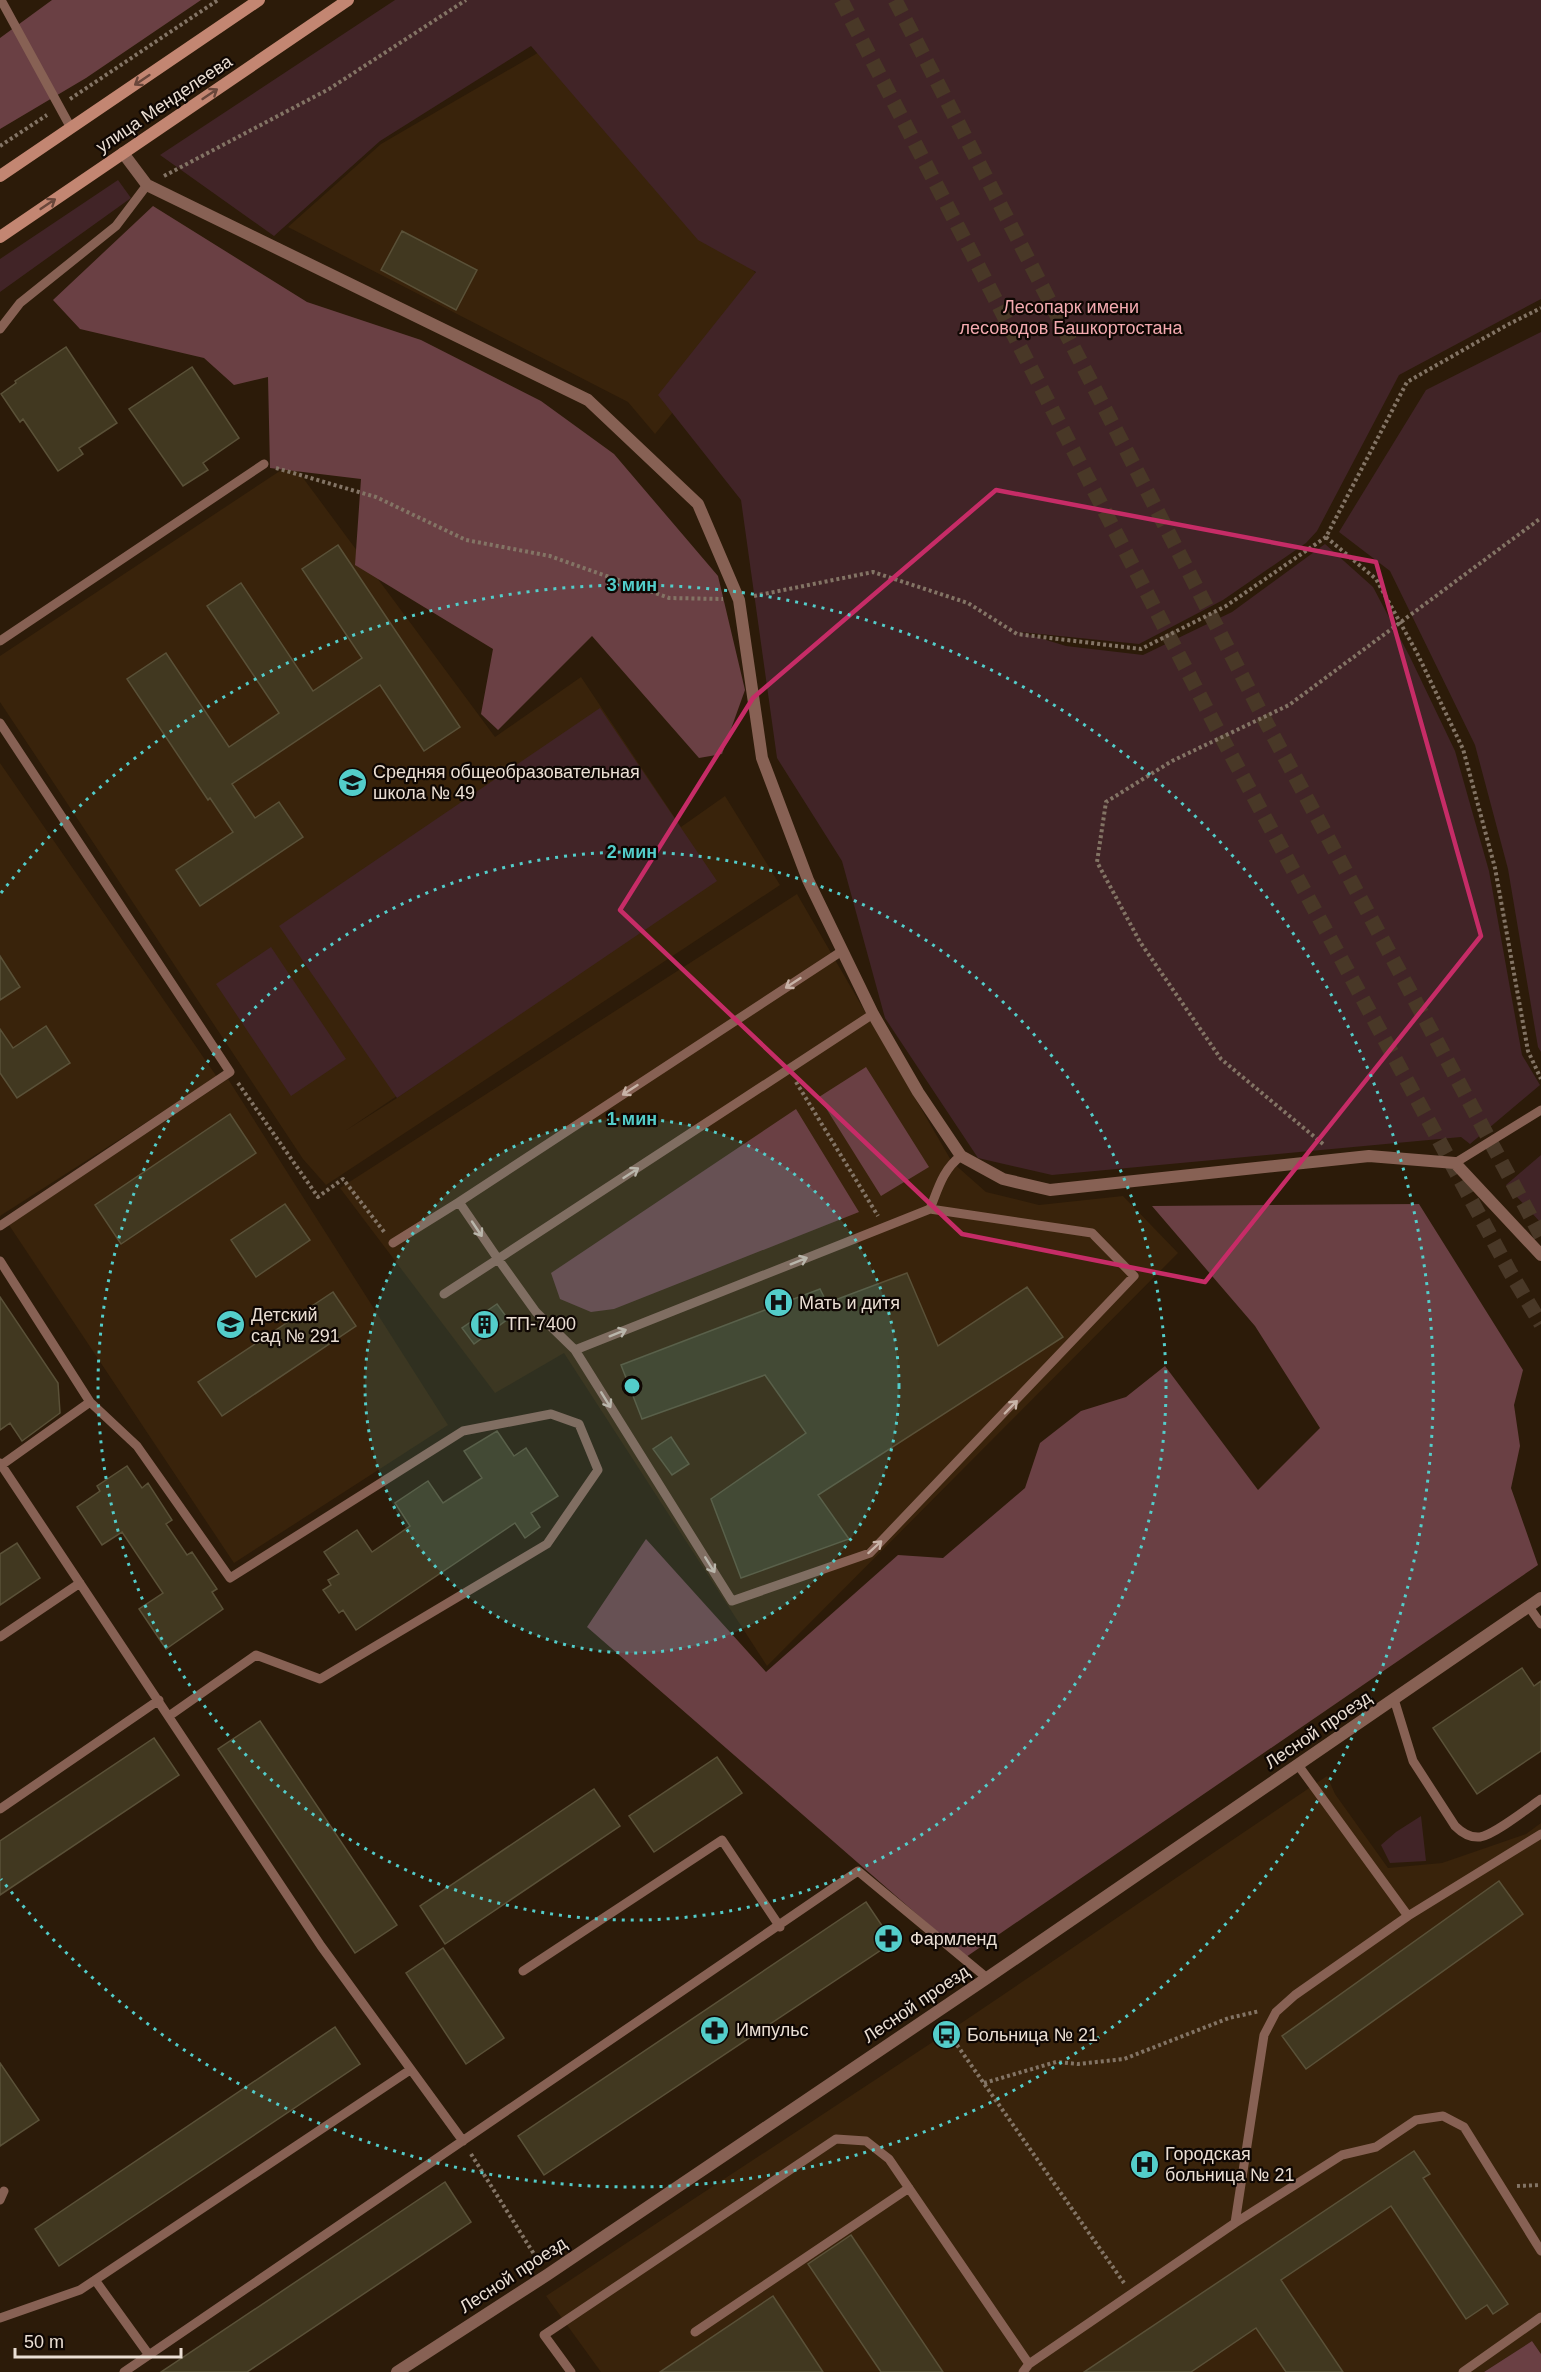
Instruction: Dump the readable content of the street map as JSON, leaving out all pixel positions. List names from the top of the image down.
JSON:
{
  "streets": {
    "main road": ["улица Менделеева"],
    "street": ["Лесной проезд"]
  },
  "parks": ["Лесопарк имени лесоводов Башкортостана"],
  "places": {
    "school or university": ["Средняя общеобразовательная школа № 49", "Детский сад № 291"],
    "hospital": ["Мать и дитя", "Городская больница № 21"],
    "building": ["ТП-7400"],
    "pharmacy": ["Фармленд", "Импульс"],
    "bus stop": ["Больница № 21"]
  },
  "scale_bar": "50 m",
  "rings": ["3 мин", "2 мин", "1 мин"]
}
